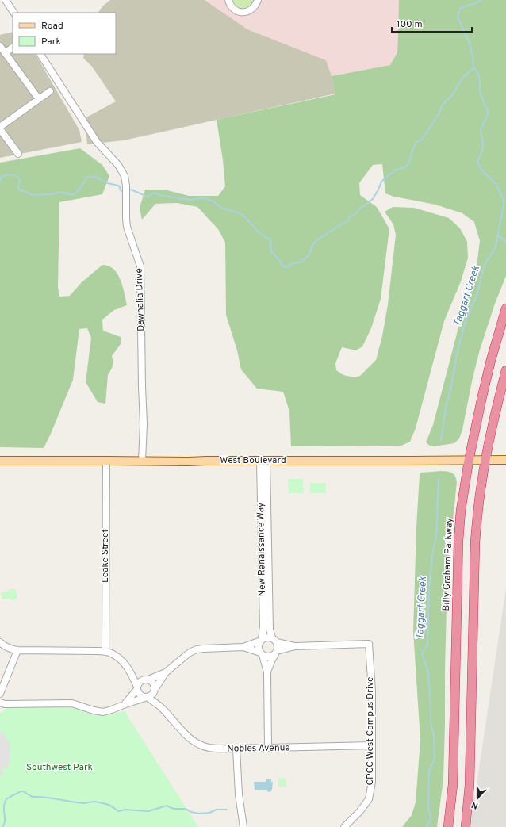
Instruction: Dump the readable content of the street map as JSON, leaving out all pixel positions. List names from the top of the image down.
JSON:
{
  "streets": {
    "highway": ["Billy Graham Parkway"],
    "main road": ["West Boulevard"],
    "street": [
      "Dawnalia Drive",
      "New Renaissance Way",
      "Leake Street",
      "CPCC West Campus Drive",
      "Nobles Avenue"
    ]
  },
  "crossings": [
    ["Dawnalia Drive", "West Boulevard"],
    ["West Boulevard", "New Renaissance Way"],
    ["West Boulevard", "Leake Street"],
    ["West Boulevard", "Billy Graham Parkway"],
    ["CPCC West Campus Drive", "Nobles Avenue"]
  ],
  "water": ["Taggart Creek"],
  "parks": ["Southwest Park"],
  "legend": ["Road", "Park"],
  "scale_bar": "100 m",
  "north": "bottom"
}
